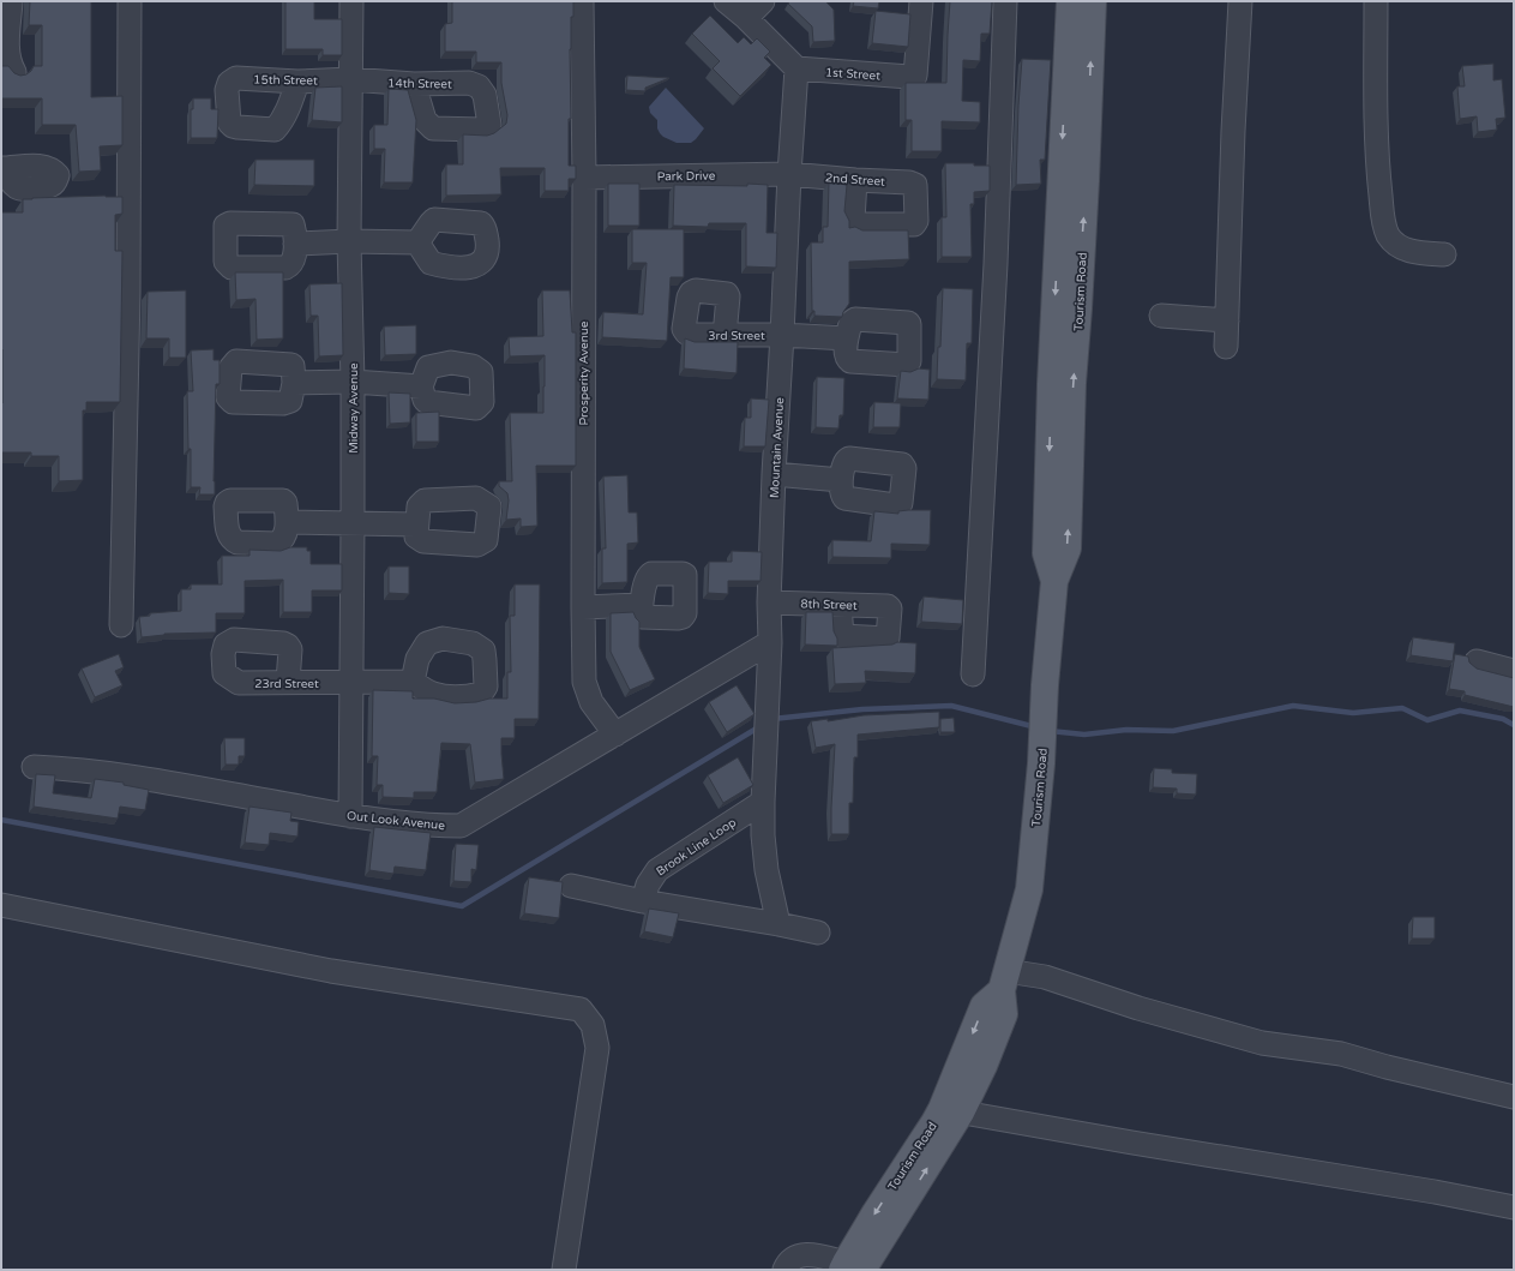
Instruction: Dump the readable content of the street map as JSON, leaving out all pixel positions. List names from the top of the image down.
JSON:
{
  "streets": {
    "main road": ["Tourism Road"],
    "street": [
      "1st Street",
      "15th Street",
      "14th Street",
      "Park Drive",
      "2nd Street",
      "3rd Street",
      "Prosperity Avenue",
      "Midway Avenue",
      "Mountain Avenue",
      "8th Street",
      "23rd Street",
      "Out Look Avenue",
      "Brook Line Loop"
    ]
  },
  "crossings": [
    ["1st Street", "Mountain Avenue"],
    ["15th Street", "14th Street"],
    ["15th Street", "Midway Avenue"],
    ["14th Street", "Midway Avenue"],
    ["Park Drive", "2nd Street"],
    ["Park Drive", "Prosperity Avenue"],
    ["Park Drive", "Mountain Avenue"],
    ["2nd Street", "Mountain Avenue"],
    ["3rd Street", "Mountain Avenue"],
    ["Prosperity Avenue", "Out Look Avenue"],
    ["Midway Avenue", "23rd Street"],
    ["Midway Avenue", "Out Look Avenue"],
    ["Mountain Avenue", "8th Street"],
    ["Mountain Avenue", "Out Look Avenue"],
    ["Mountain Avenue", "Brook Line Loop"]
  ]
}
